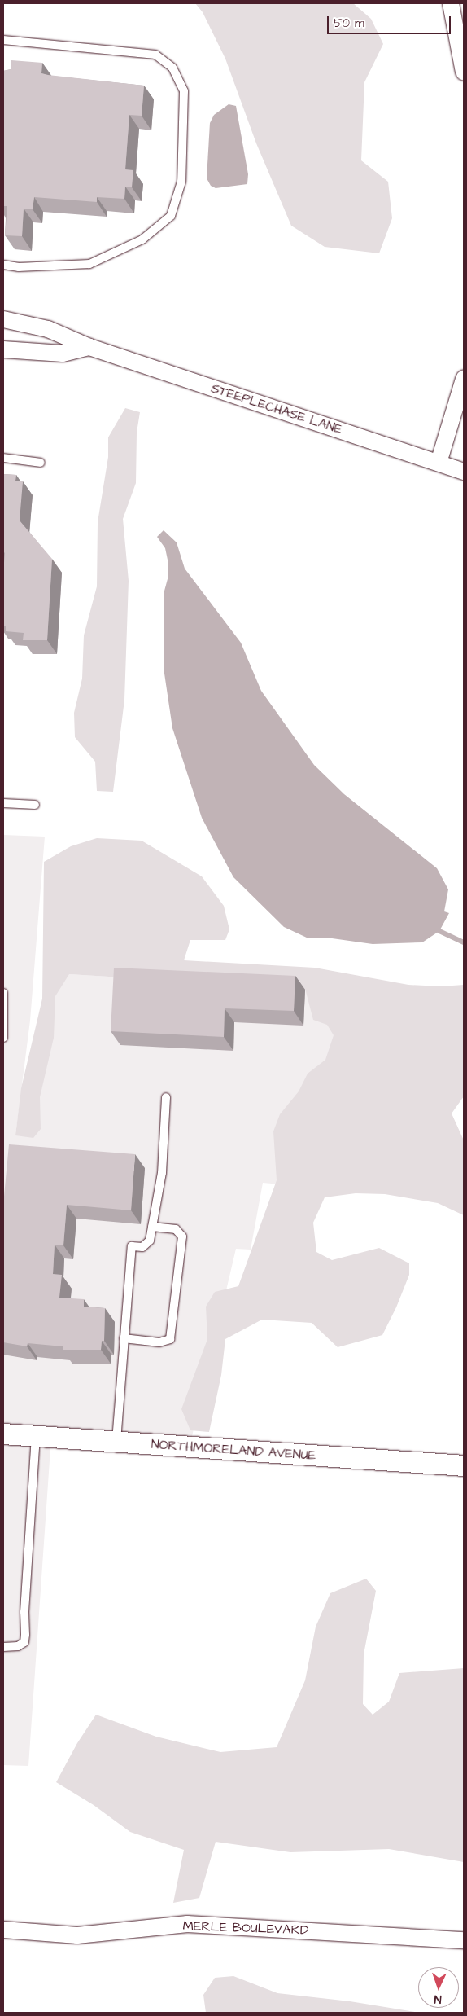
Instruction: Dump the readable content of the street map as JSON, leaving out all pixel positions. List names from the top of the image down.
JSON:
{
  "streets": {
    "street": ["STEEPLECHASE LANE", "NORTHMORELAND AVENUE", "MERLE BOULEVARD"]
  },
  "scale_bar": "50 m",
  "north": "bottom"
}
